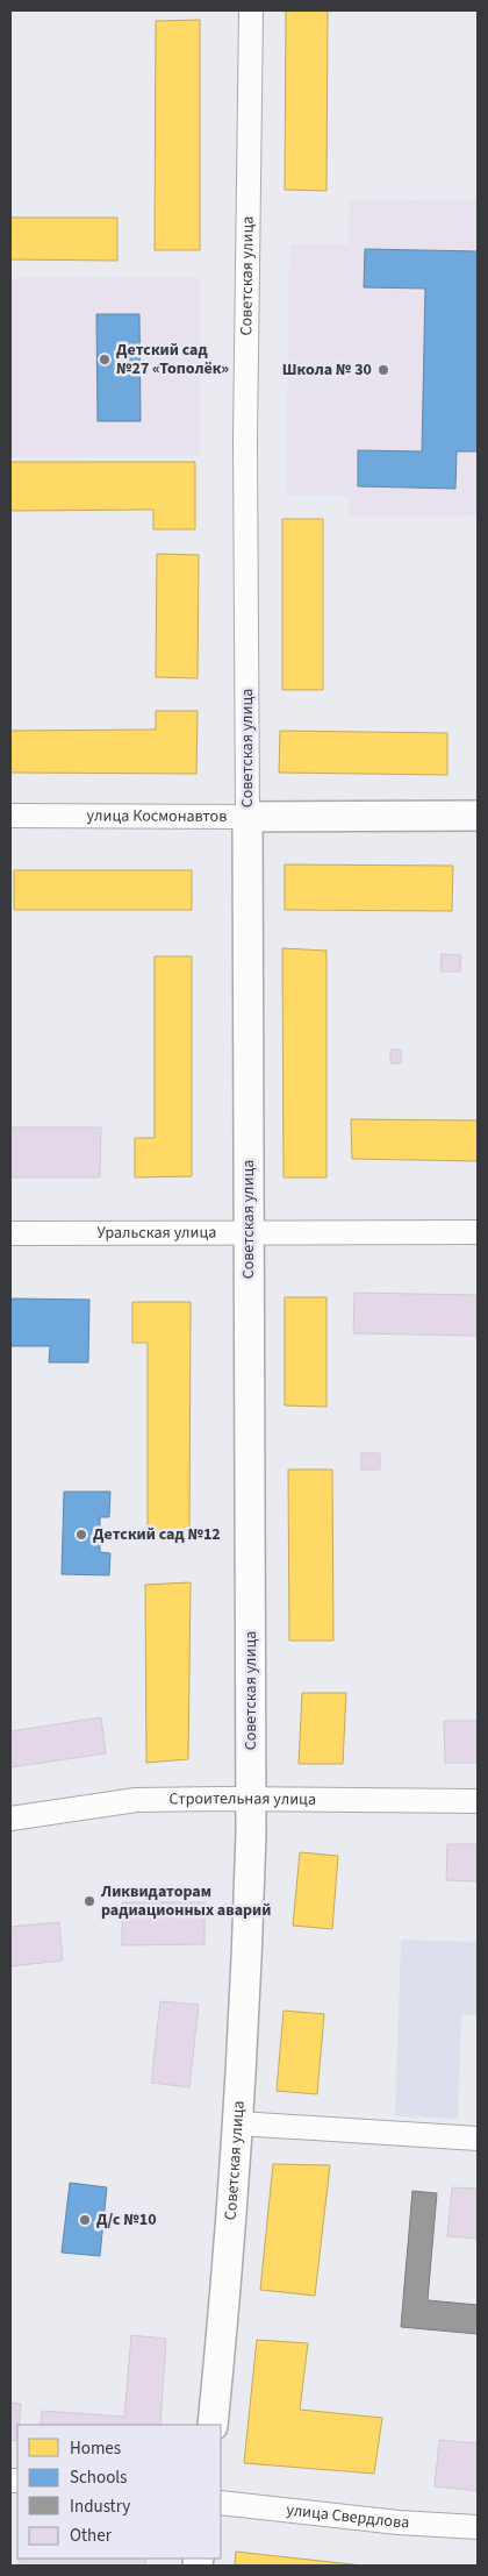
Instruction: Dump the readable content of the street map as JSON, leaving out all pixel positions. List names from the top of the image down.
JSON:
{
  "streets": {
    "street": [
      "Советская улица",
      "улица Космонавтов",
      "Уральская улица",
      "Строительная улица",
      "улица Свердлова"
    ]
  },
  "crossings": [
    ["Советская улица", "улица Космонавтов"],
    ["Советская улица", "Уральская улица"],
    ["Советская улица", "Строительная улица"]
  ],
  "places": [
    "Детский сад №27 «Тополёк»",
    "Школа № 30",
    "Детский сад №12",
    "Ликвидаторам радиационных аварий",
    "Д/с №10"
  ],
  "legend": [
    "Homes",
    "Schools",
    "Industry",
    "Other"
  ]
}
